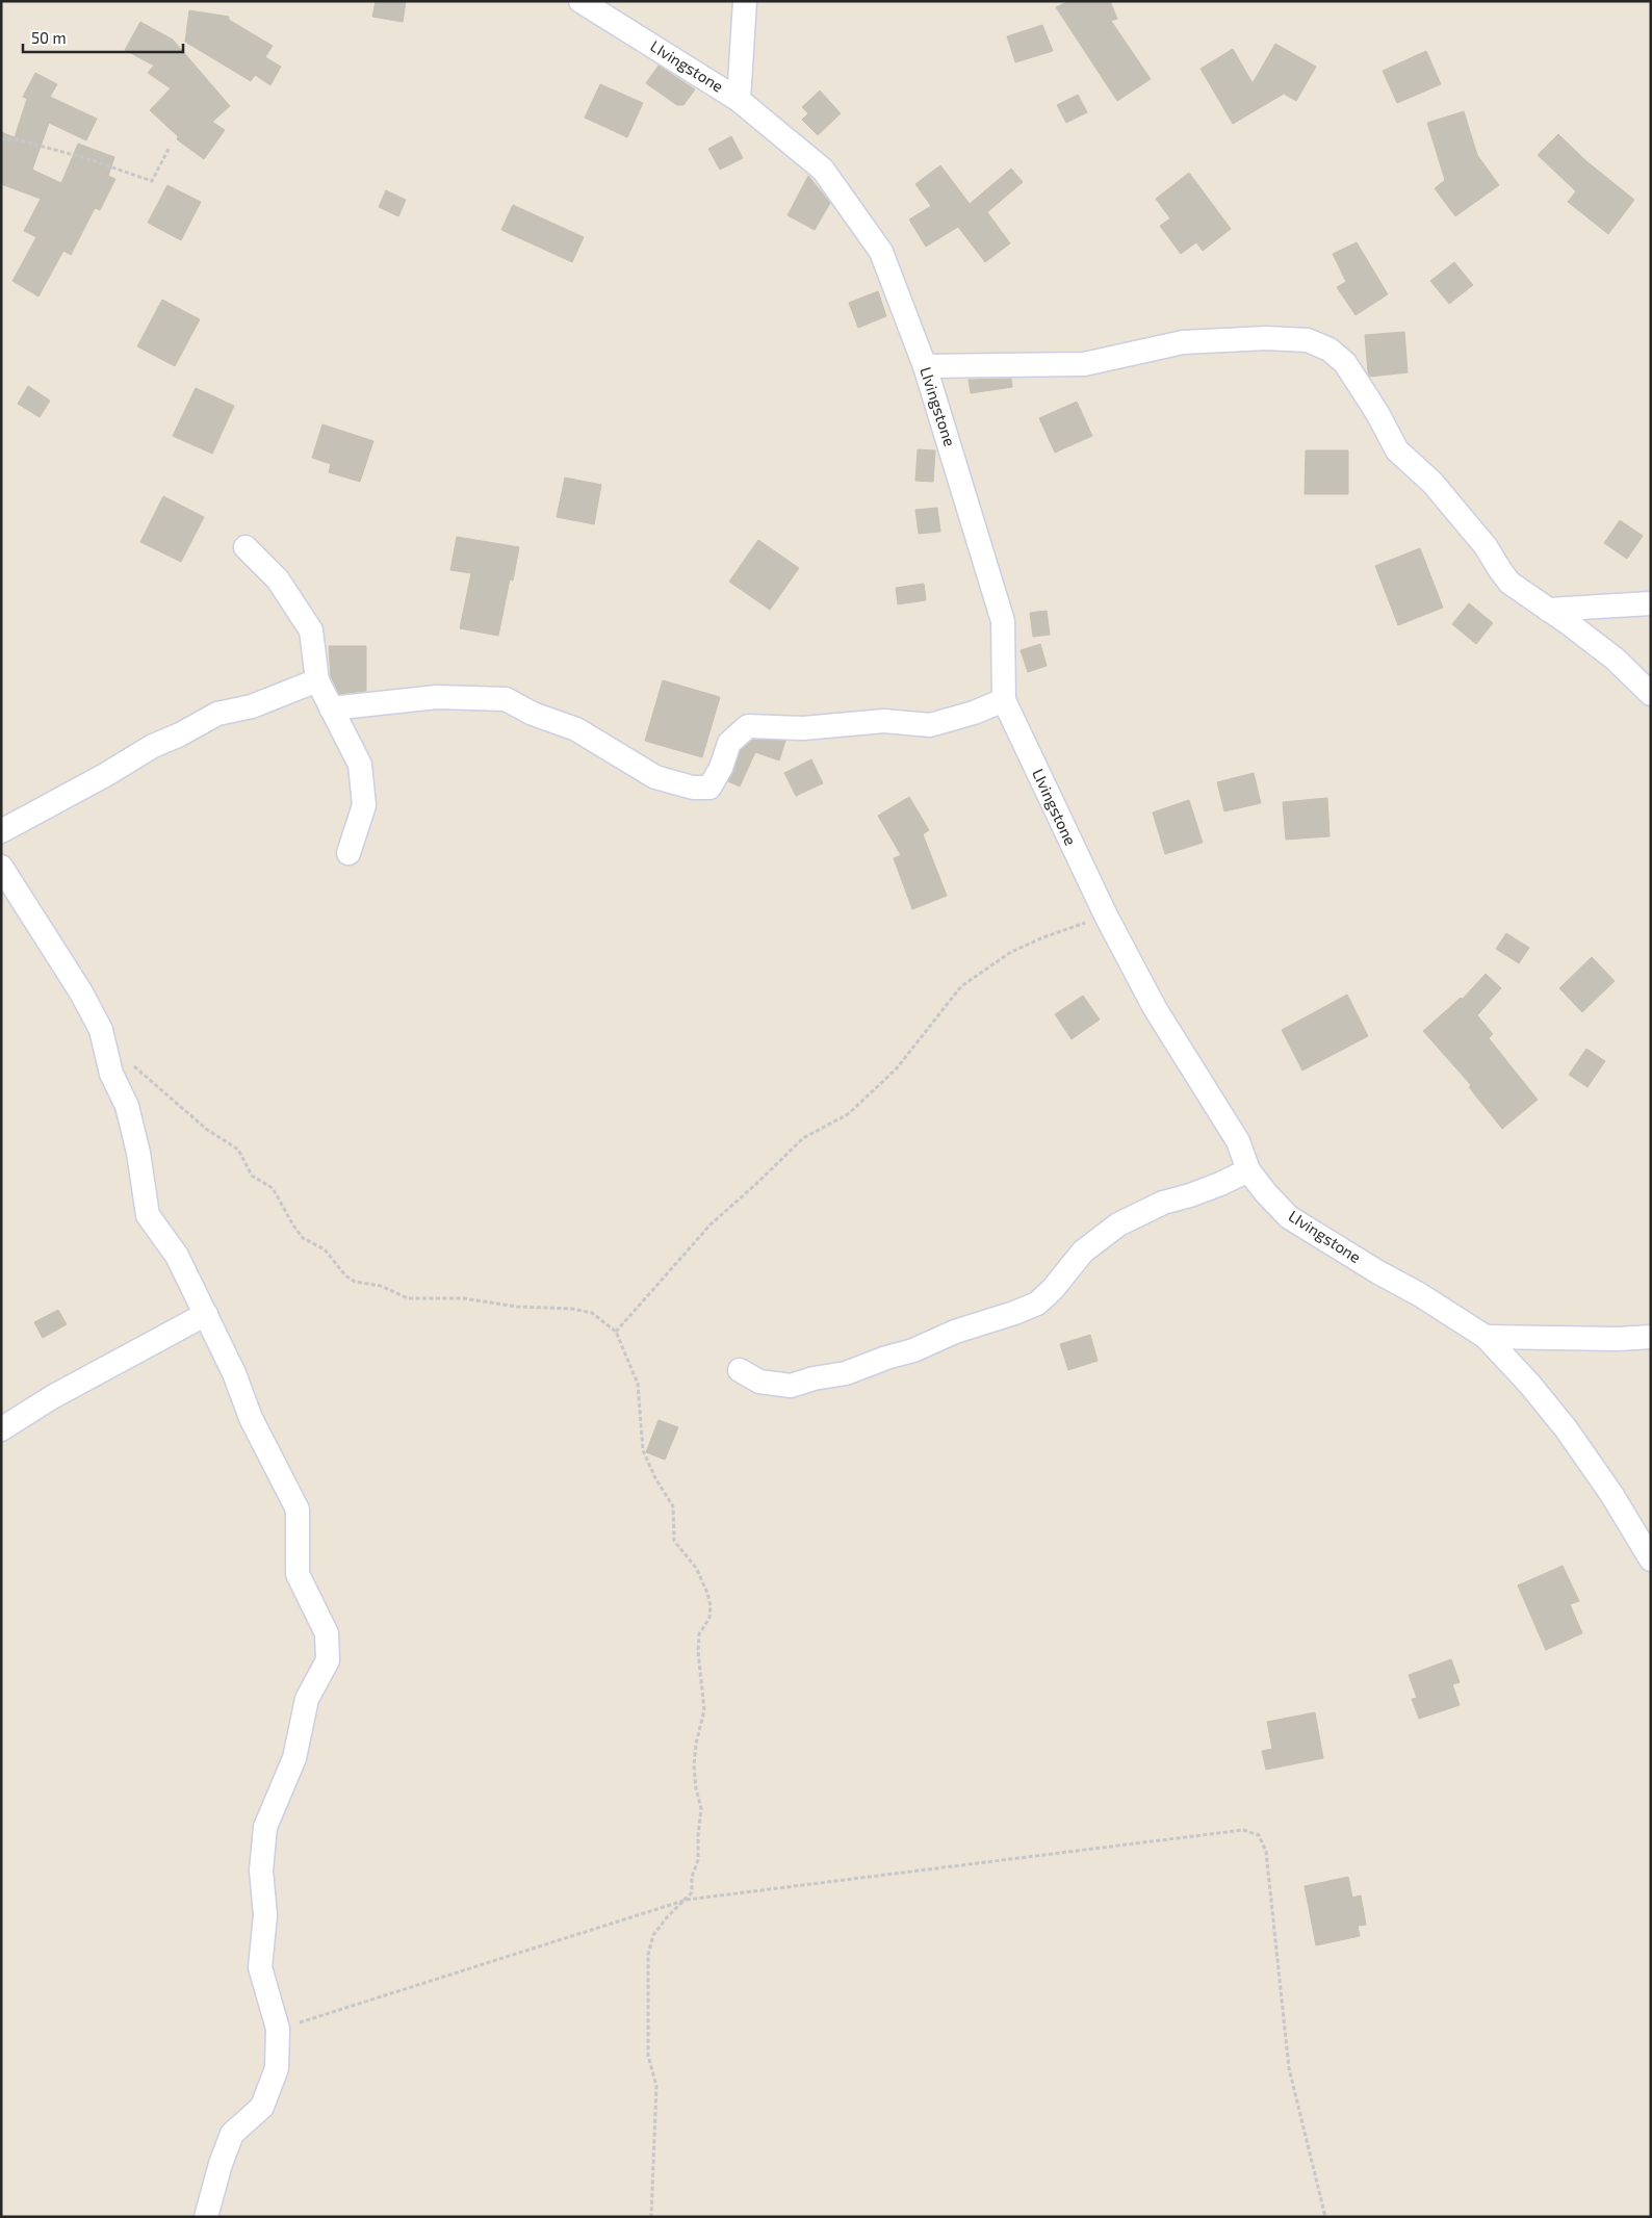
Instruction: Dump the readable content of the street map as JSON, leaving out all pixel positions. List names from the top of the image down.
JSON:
{
  "streets": {
    "street": ["LIvingstone"]
  },
  "scale_bar": "50 m"
}
